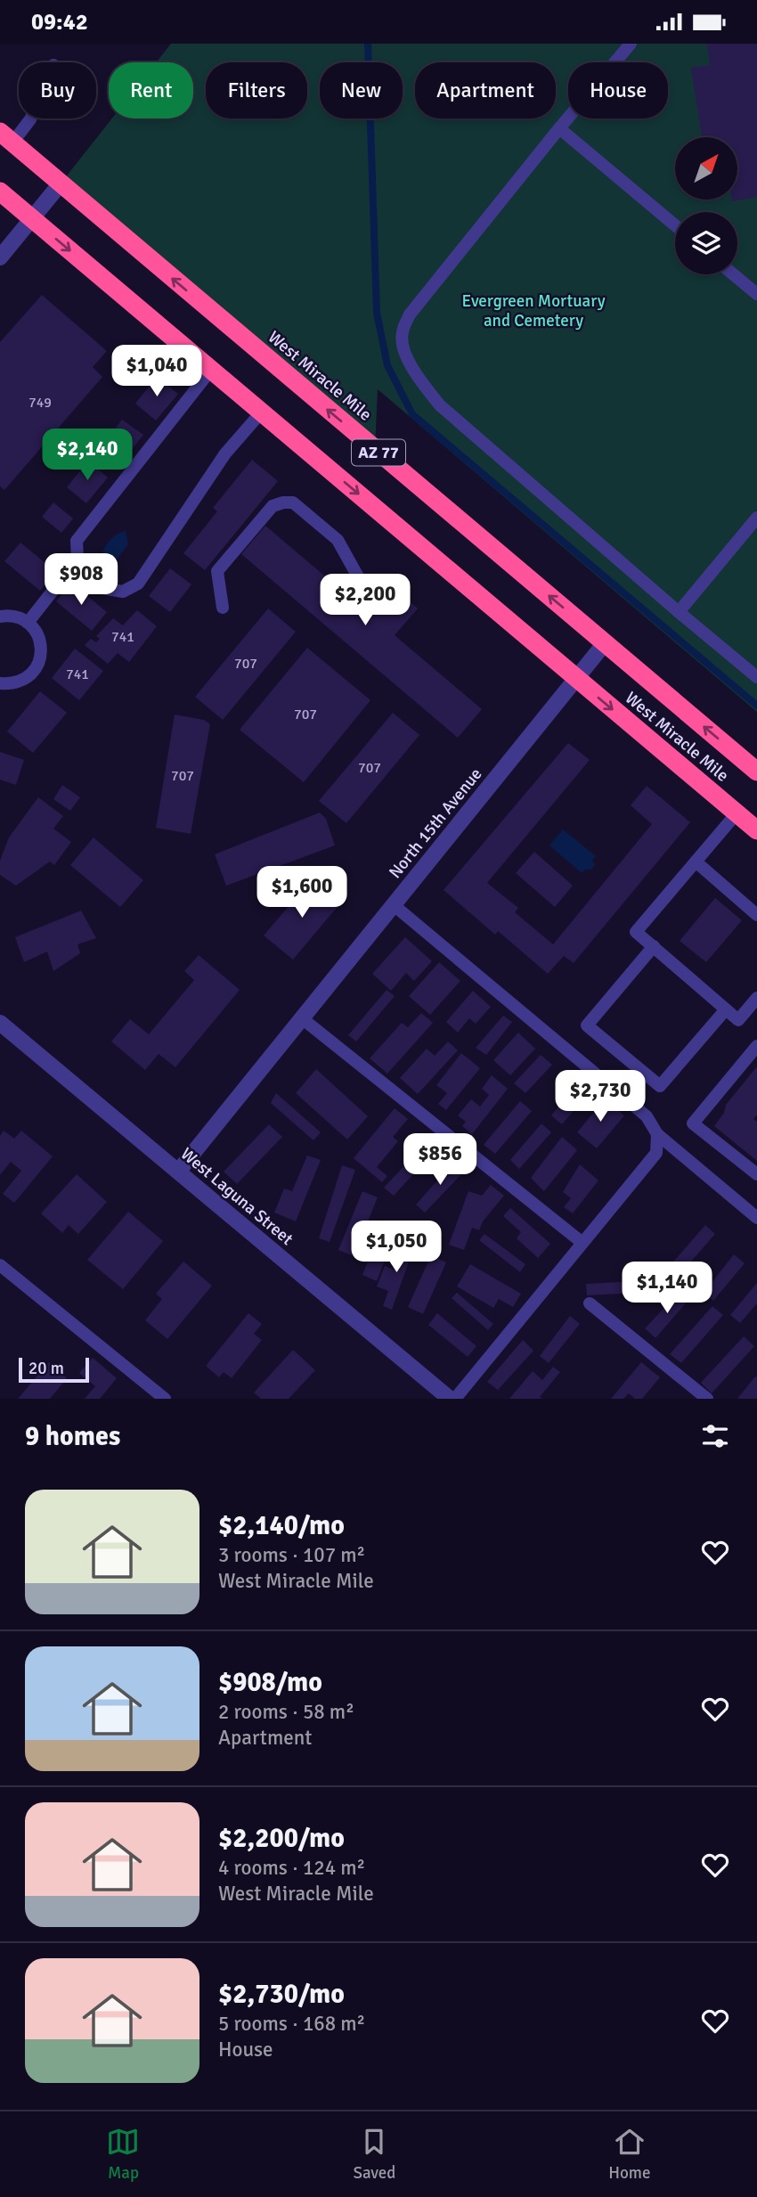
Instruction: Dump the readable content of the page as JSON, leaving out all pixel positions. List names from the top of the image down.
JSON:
{
  "streets": {
    "highway": ["West Miracle Mile", "AZ 77"],
    "street": ["North 15th Avenue", "West Laguna Street"]
  },
  "crossings": [
    ["West Miracle Mile", "North 15th Avenue"],
    ["North 15th Avenue", "West Laguna Street"]
  ],
  "parks": ["Evergreen Mortuary and Cemetery"],
  "house_numbers": [
    "749",
    "741",
    "707",
    "741",
    "707",
    "707",
    "707"
  ],
  "scale_bar": "20 m",
  "north": "top right",
  "page": {
    "status": "09:42",
    "chip": [
      "Buy",
      "Rent",
      "Filters",
      "New",
      "Apartment",
      "House"
    ],
    "price": [
      "$1,040",
      "$2,140",
      "$908",
      "$2,200",
      "$1,600",
      "$2,730",
      "$856",
      "$1,050",
      "$1,140"
    ],
    "scale": "20 m",
    "heading": "9 homes",
    "list": [
      {
        "name": "$2,140/mo",
        "note": "3 rooms · 107 m² · West Miracle Mile"
      },
      {
        "name": "$908/mo",
        "note": "2 rooms · 58 m² · Apartment"
      },
      {
        "name": "$2,200/mo",
        "note": "4 rooms · 124 m² · West Miracle Mile"
      },
      {
        "name": "$2,730/mo",
        "note": "5 rooms · 168 m² · House"
      }
    ],
    "tabs": ["Map", "Saved", "Home"]
  }
}
